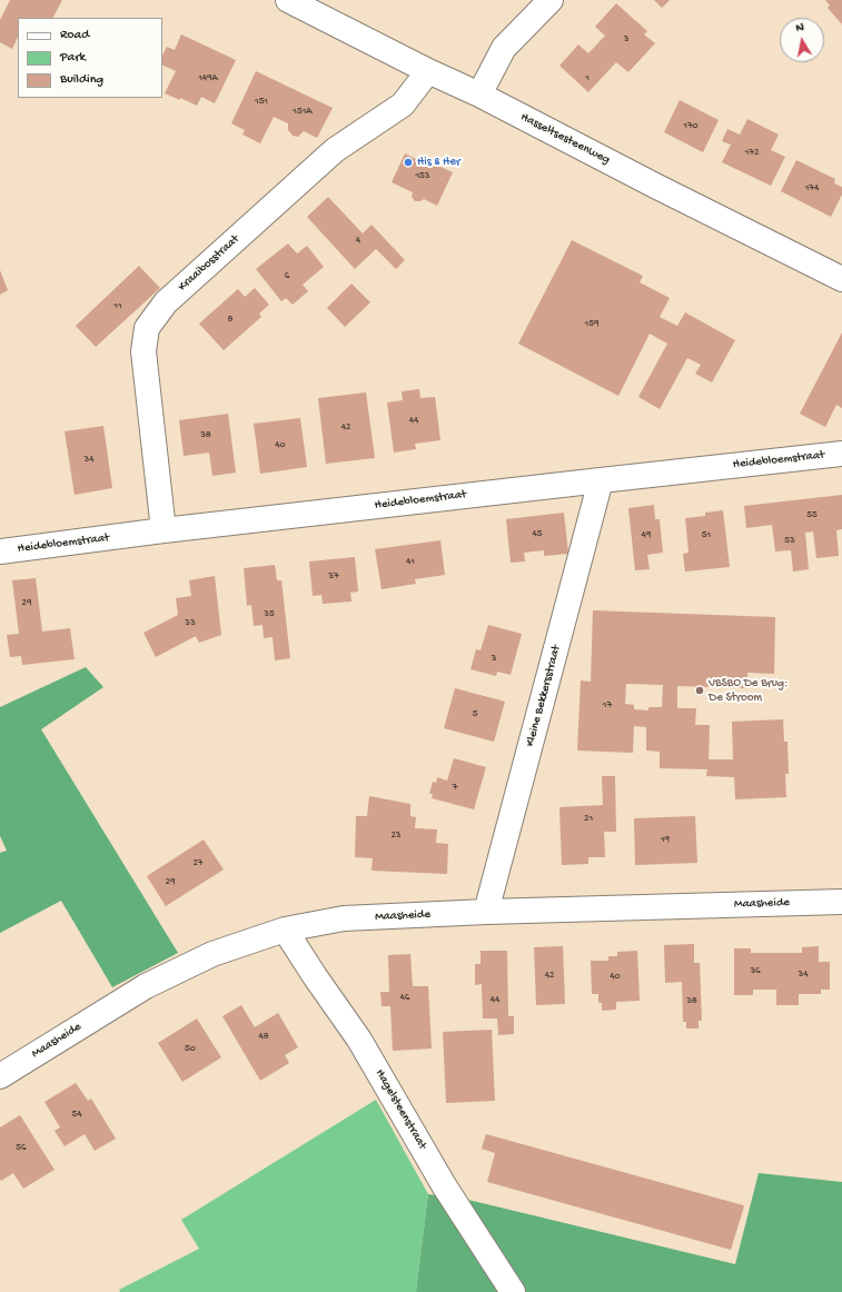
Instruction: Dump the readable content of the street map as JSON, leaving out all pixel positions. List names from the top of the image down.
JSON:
{
  "streets": {
    "street": [
      "Hasseltsesteenweg",
      "Kraaibosstraat",
      "Heidebloemstraat",
      "Kleine Bekkersstraat",
      "Maasheide",
      "Hagelsteenstraat"
    ]
  },
  "crossings": [
    ["Hasseltsesteenweg", "Kraaibosstraat"],
    ["Kraaibosstraat", "Heidebloemstraat"],
    ["Heidebloemstraat", "Kleine Bekkersstraat"],
    ["Kleine Bekkersstraat", "Maasheide"],
    ["Maasheide", "Hagelsteenstraat"]
  ],
  "places": ["His & Her", "VBSBO De Brug: De Stroom"],
  "house_numbers": [
    "3",
    "149A",
    "1",
    "151",
    "151A",
    "170",
    "172",
    "153",
    "174",
    "4",
    "6",
    "11",
    "8",
    "159",
    "44",
    "42",
    "38",
    "40",
    "34",
    "55",
    "45",
    "49",
    "51",
    "53",
    "41",
    "37",
    "29",
    "35",
    "33",
    "3",
    "17",
    "5",
    "7",
    "21",
    "23",
    "19",
    "27",
    "29",
    "36",
    "34",
    "42",
    "40",
    "46",
    "44",
    "38",
    "48",
    "50",
    "54",
    "56"
  ],
  "legend": ["Road", "Park", "Building"],
  "north": "top"
}
